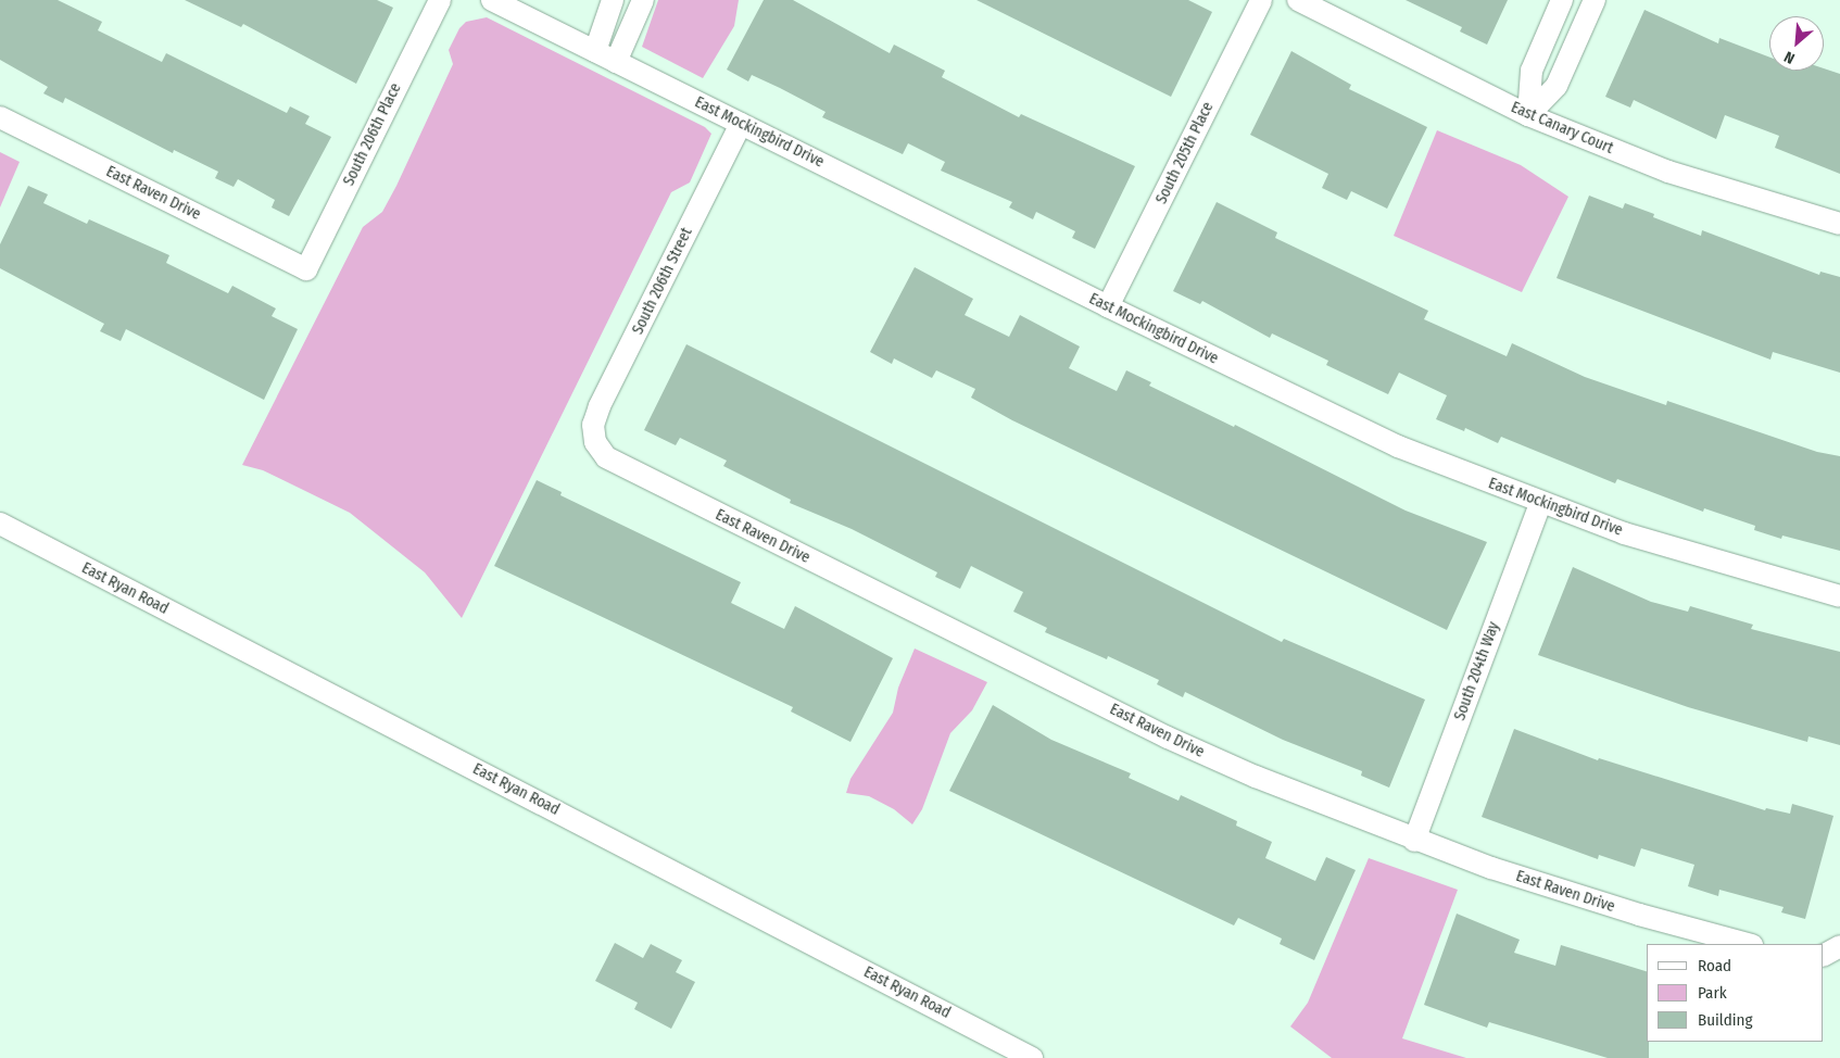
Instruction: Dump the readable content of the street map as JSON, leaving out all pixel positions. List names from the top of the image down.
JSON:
{
  "streets": {
    "street": [
      "East Canary Court",
      "East Mockingbird Drive",
      "South 206th Place",
      "South 205th Place",
      "East Raven Drive",
      "South 206th Street",
      "East Ryan Road",
      "South 204th Way"
    ]
  },
  "crossings": [
    ["East Mockingbird Drive", "South 205th Place"],
    ["East Mockingbird Drive", "South 206th Street"],
    ["East Mockingbird Drive", "South 204th Way"],
    ["South 206th Place", "East Raven Drive"],
    ["East Raven Drive", "South 206th Street"],
    ["East Raven Drive", "South 204th Way"]
  ],
  "legend": ["Road", "Park", "Building"],
  "north": "bottom left"
}
